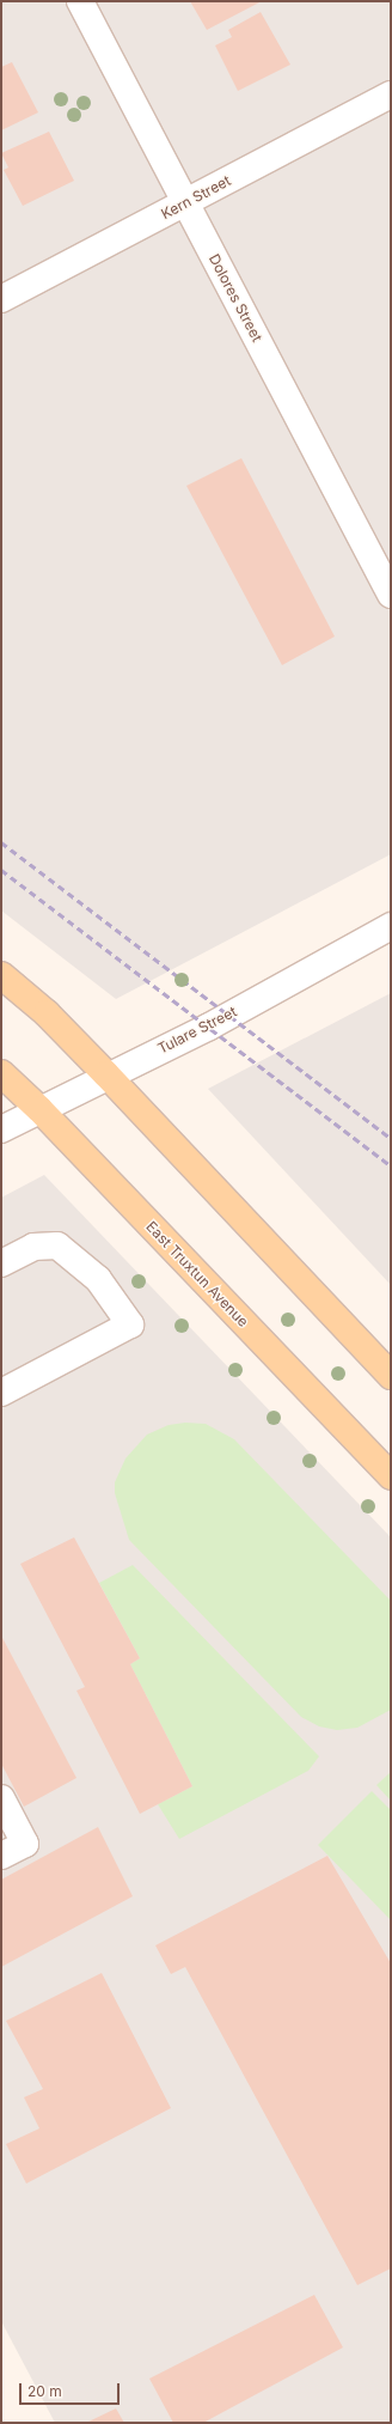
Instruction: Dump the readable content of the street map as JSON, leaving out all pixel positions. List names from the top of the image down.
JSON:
{
  "streets": {
    "main road": ["East Truxtun Avenue"],
    "street": ["Kern Street", "Dolores Street", "Tulare Street"]
  },
  "crossings": [
    ["Kern Street", "Dolores Street"],
    ["Tulare Street", "East Truxtun Avenue"]
  ],
  "scale_bar": "20 m"
}
